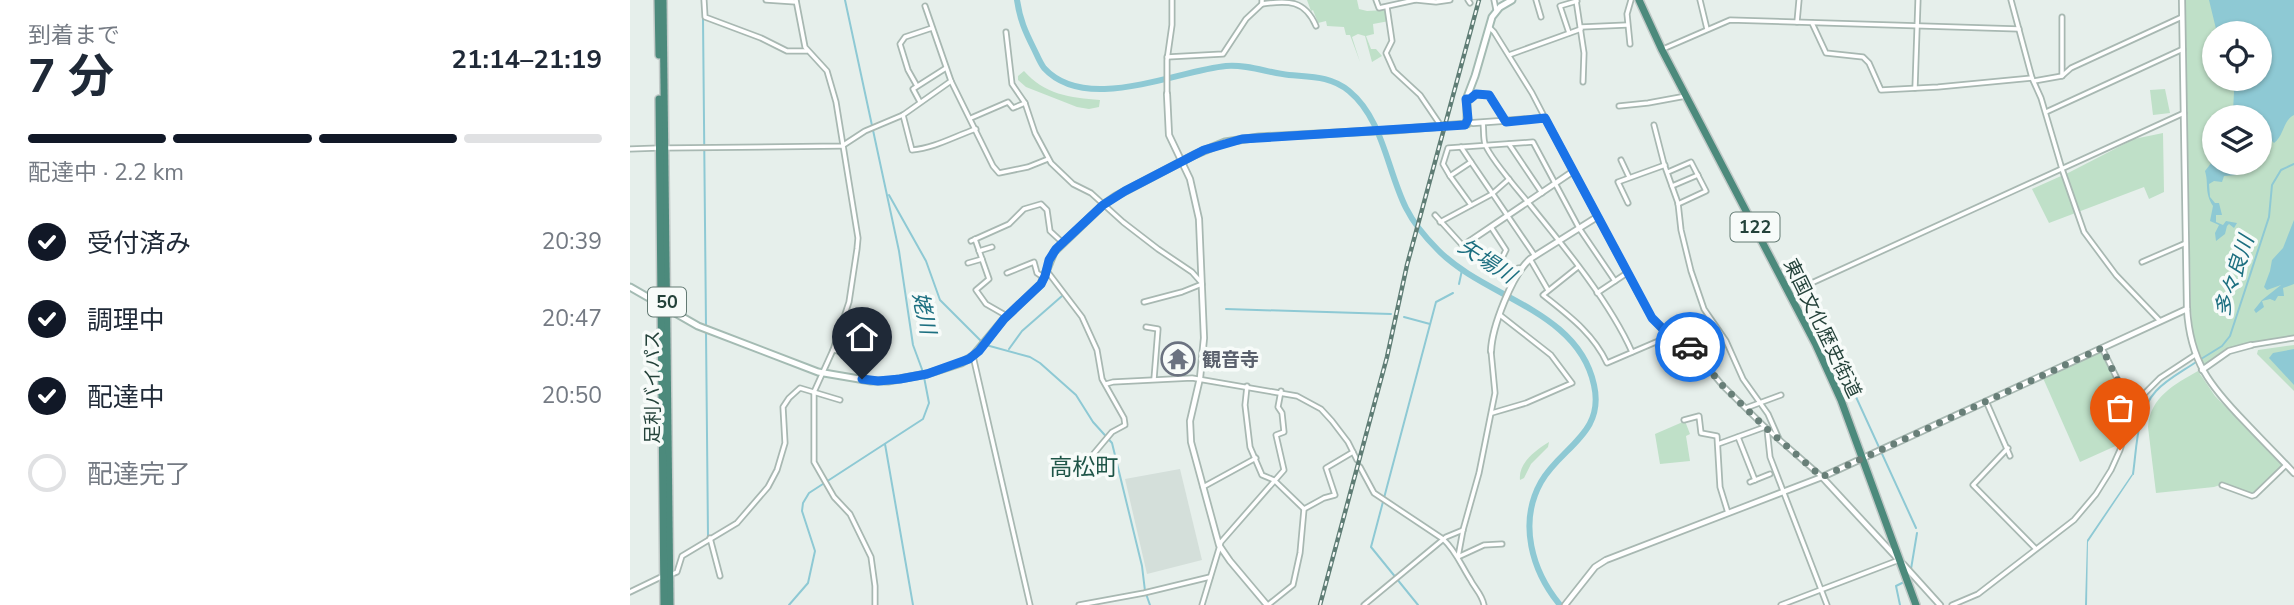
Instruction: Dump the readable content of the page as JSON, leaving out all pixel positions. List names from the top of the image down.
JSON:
{
  "streets": {
    "highway": [
      "122",
      "50",
      "東国文化歴史街道",
      "足利バイパス"
    ]
  },
  "districts": ["高松町"],
  "water": ["矢場川", "多々良川", "姥川"],
  "places": {
    "temple": ["観音寺"]
  },
  "page": {
    "heading": ["7 分", "到着まで", "21:14–21:19"],
    "bar": "配達中 · 2.2 km",
    "list": [
      ["受付済み", "20:39"],
      ["調理中", "20:47"],
      ["配達中", "20:50"],
      "配達完了"
    ]
  }
}
